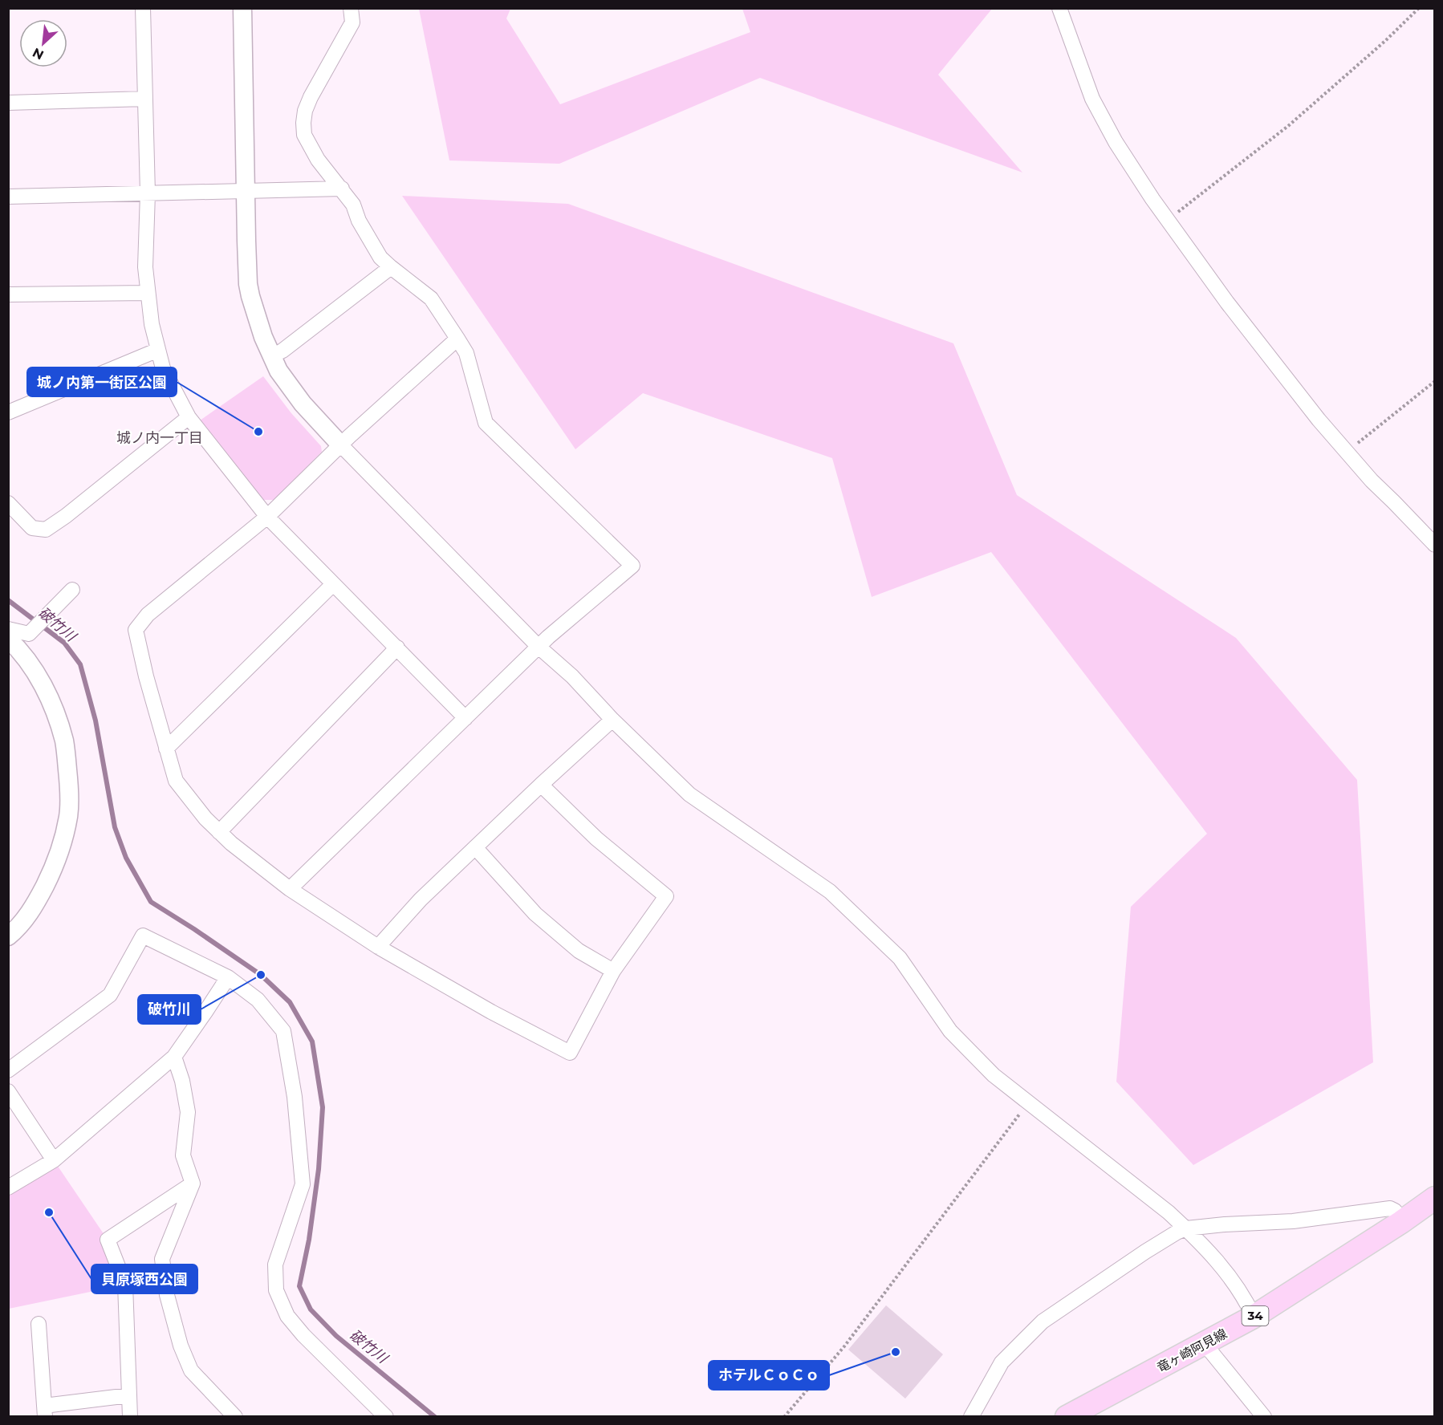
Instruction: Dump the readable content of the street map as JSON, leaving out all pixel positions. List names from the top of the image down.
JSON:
{
  "streets": {
    "main road": ["34", "竜ヶ崎阿見線"]
  },
  "districts": ["城ノ内一丁目"],
  "water": ["破竹川"],
  "places": [
    "城ノ内第一街区公園",
    "破竹川",
    "貝原塚西公園",
    "ホテルＣｏＣｏ"
  ],
  "north": "bottom left"
}
